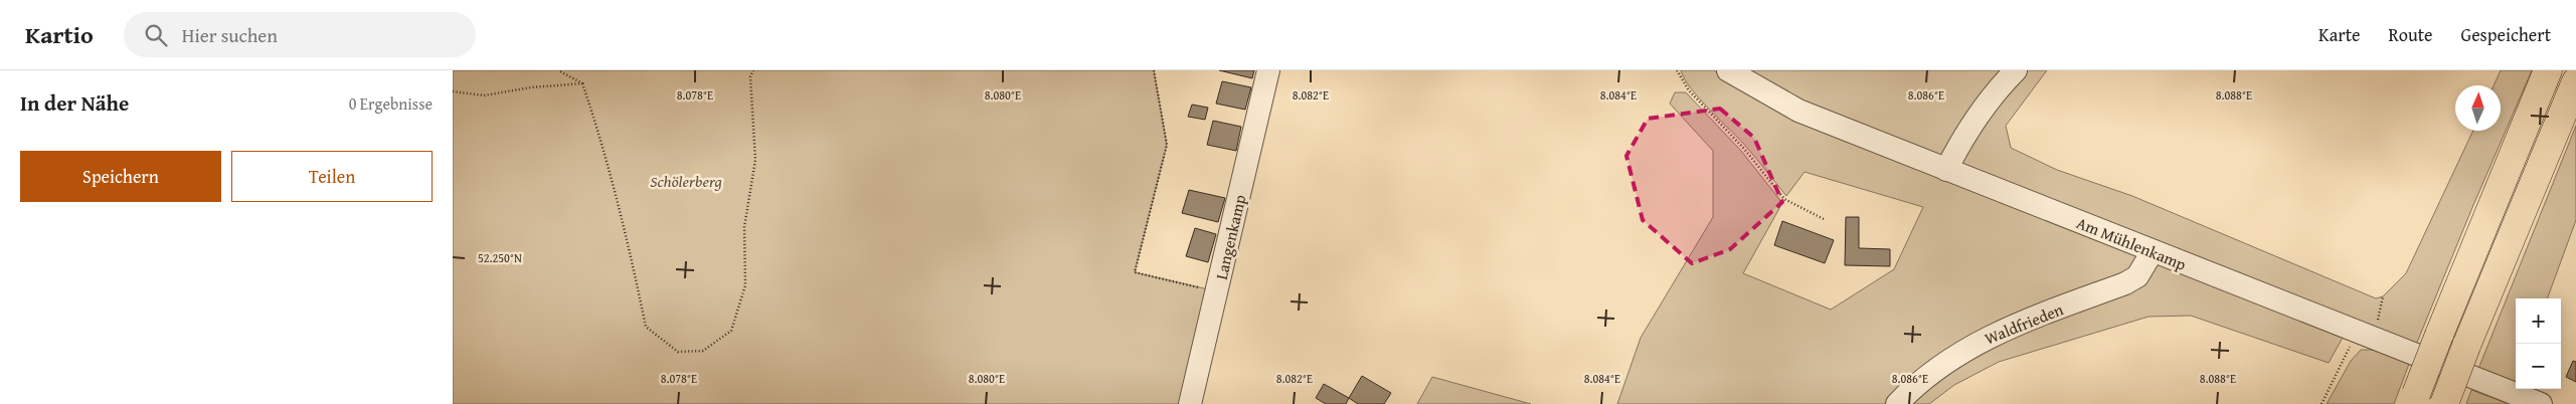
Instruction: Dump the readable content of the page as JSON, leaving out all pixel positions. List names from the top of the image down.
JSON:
{
  "streets": {
    "street": ["Langenkamp", "Am Mühlenkamp", "Waldfrieden"]
  },
  "crossings": [
    ["Am Mühlenkamp", "Waldfrieden"]
  ],
  "parks": ["Schölerberg"],
  "north": "top",
  "page": {
    "header": "Kartio",
    "search": "Hier suchen",
    "nav": ["Karte", "Route", "Gespeichert"],
    "heading": ["In der Nähe", "0 Ergebnisse"],
    "buttons": ["Speichern", "Teilen"],
    "map_buttons": ["+", "−"]
  },
  "coordinates": [
    "8.078°E",
    "8.080°E",
    "8.082°E",
    "8.084°E",
    "8.086°E",
    "8.088°E",
    "52.250°N"
  ]
}
